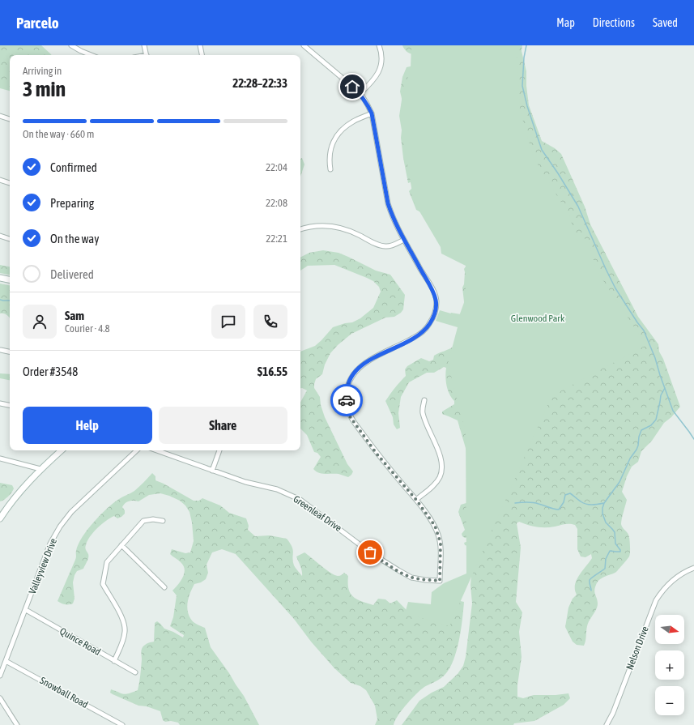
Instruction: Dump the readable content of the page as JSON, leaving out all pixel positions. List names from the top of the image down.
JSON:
{
  "streets": {
    "street": [
      "Greenleaf Drive",
      "Valleyview Drive",
      "Quince Road",
      "Nelson Drive",
      "Snowball Road"
    ]
  },
  "crossings": [
    ["Valleyview Drive", "Quince Road"],
    ["Valleyview Drive", "Snowball Road"]
  ],
  "parks": ["Glenwood Park"],
  "north": "right",
  "page": {
    "header": "Parcelo",
    "nav": ["Map", "Directions", "Saved"],
    "heading": ["3 min", "Arriving in", "22:28–22:33"],
    "panel": [
      "Sam",
      "Courier · 4.8",
      "Order #3548",
      "$16.55"
    ],
    "bar": "On the way · 660 m",
    "list": [
      ["Confirmed", "22:04"],
      ["Preparing", "22:08"],
      ["On the way", "22:21"],
      "Delivered"
    ],
    "buttons": ["Help", "Share"],
    "map_buttons": ["+", "−"]
  }
}
